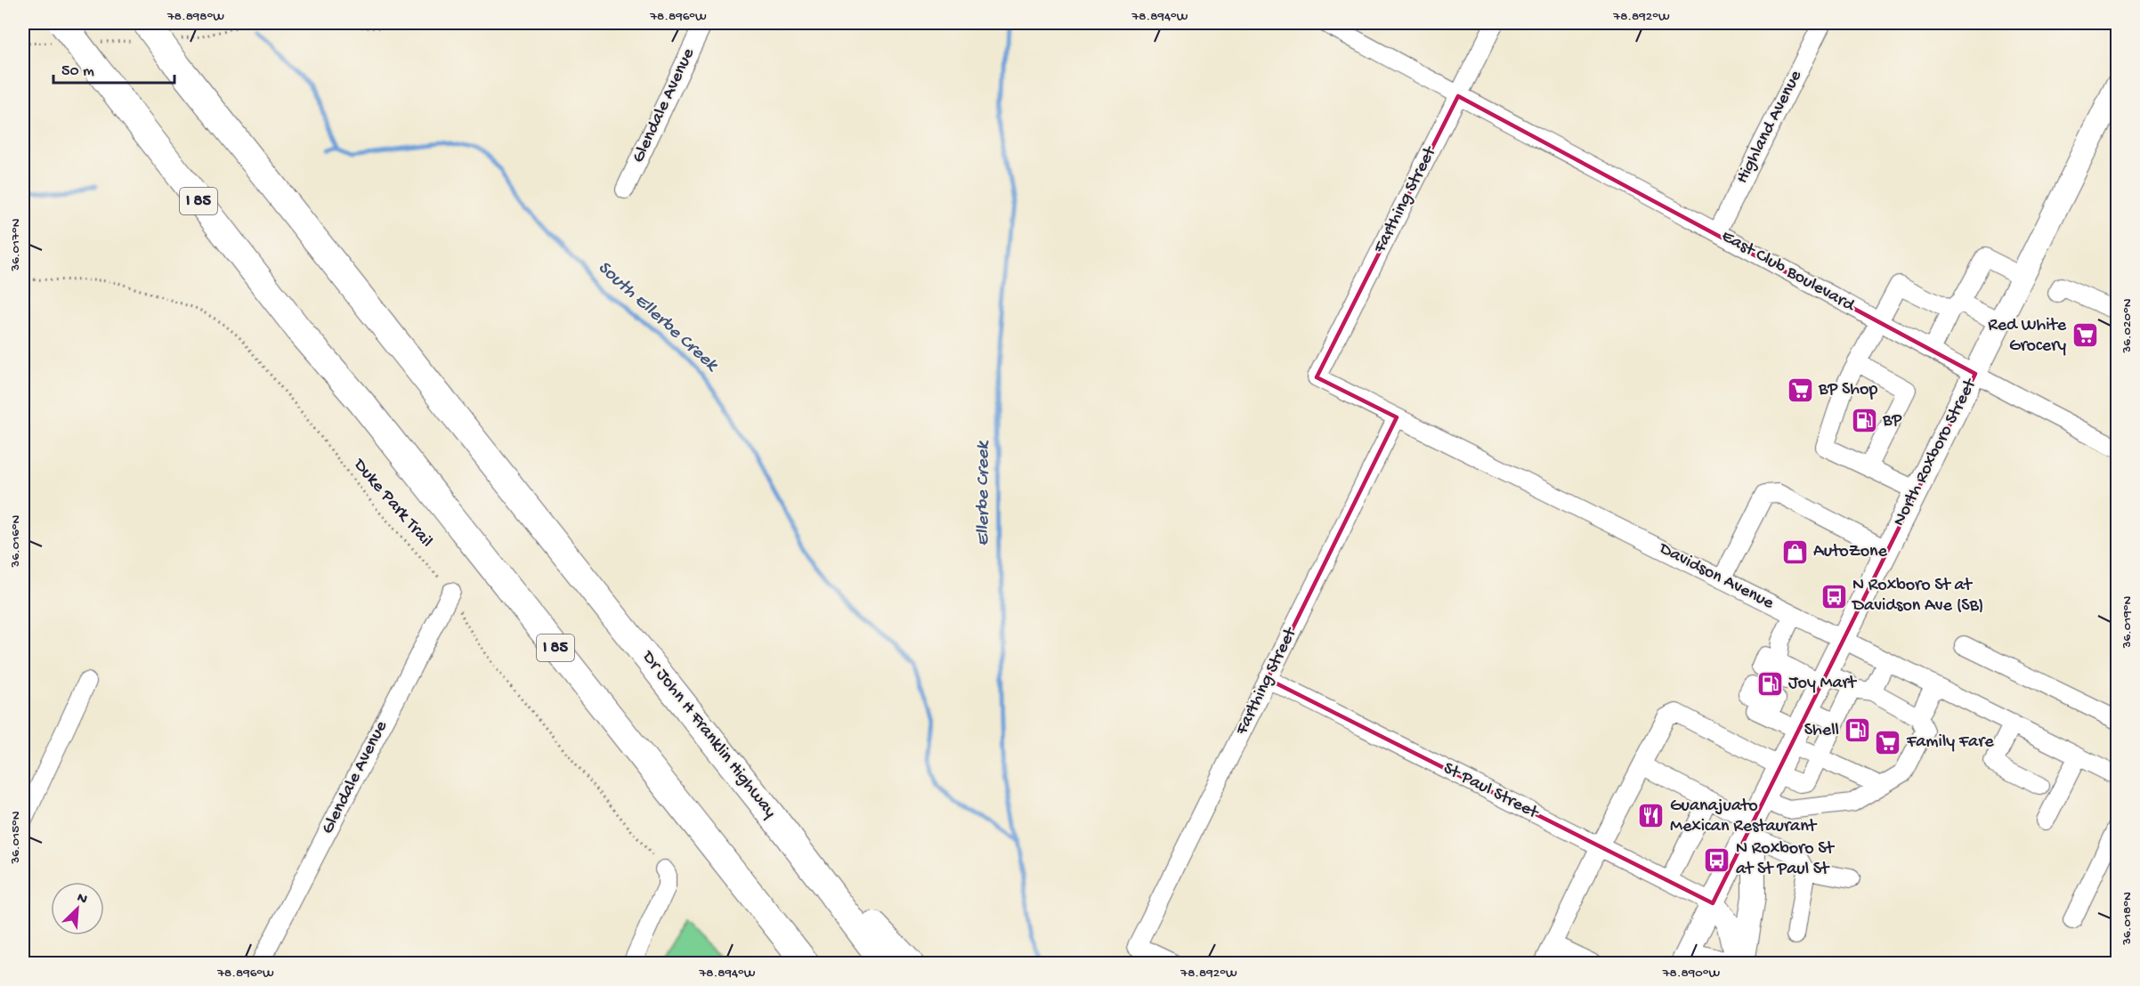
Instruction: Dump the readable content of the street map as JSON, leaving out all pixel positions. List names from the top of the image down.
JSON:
{
  "streets": {
    "highway": ["I 85", "Dr John H Franklin Highway"],
    "main road": ["North Roxboro Street"],
    "street": [
      "Glendale Avenue",
      "Highland Avenue",
      "Farthing Street",
      "East Club Boulevard",
      "Davidson Avenue",
      "St Paul Street"
    ],
    "path": ["Duke Park Trail"]
  },
  "crossings": [
    ["Glendale Avenue", "Duke Park Trail"],
    ["Highland Avenue", "East Club Boulevard"],
    ["Farthing Street", "East Club Boulevard"],
    ["Farthing Street", "Davidson Avenue"],
    ["Farthing Street", "St Paul Street"],
    ["East Club Boulevard", "North Roxboro Street"],
    ["North Roxboro Street", "Davidson Avenue"],
    ["North Roxboro Street", "St Paul Street"]
  ],
  "water": ["South Ellerbe Creek", "Ellerbe Creek"],
  "places": {
    "supermarket": ["Red White Grocery", "BP Shop", "Family Fare"],
    "fuel station": ["BP", "Joy Mart", "Shell"],
    "shop": ["AutoZone"],
    "bus stop": ["N Roxboro St at Davidson Ave (SB)", "N Roxboro St at St Paul St"],
    "restaurant": ["Guanajuato Mexican Restaurant"]
  },
  "scale_bar": "50 m",
  "north": "top right",
  "coordinates": [
    "78.898°W",
    "78.896°W",
    "78.894°W",
    "78.892°W",
    "36.017°N",
    "36.020°N",
    "36.016°N",
    "36.019°N",
    "36.015°N",
    "36.018°N",
    "78.890°W"
  ]
}
